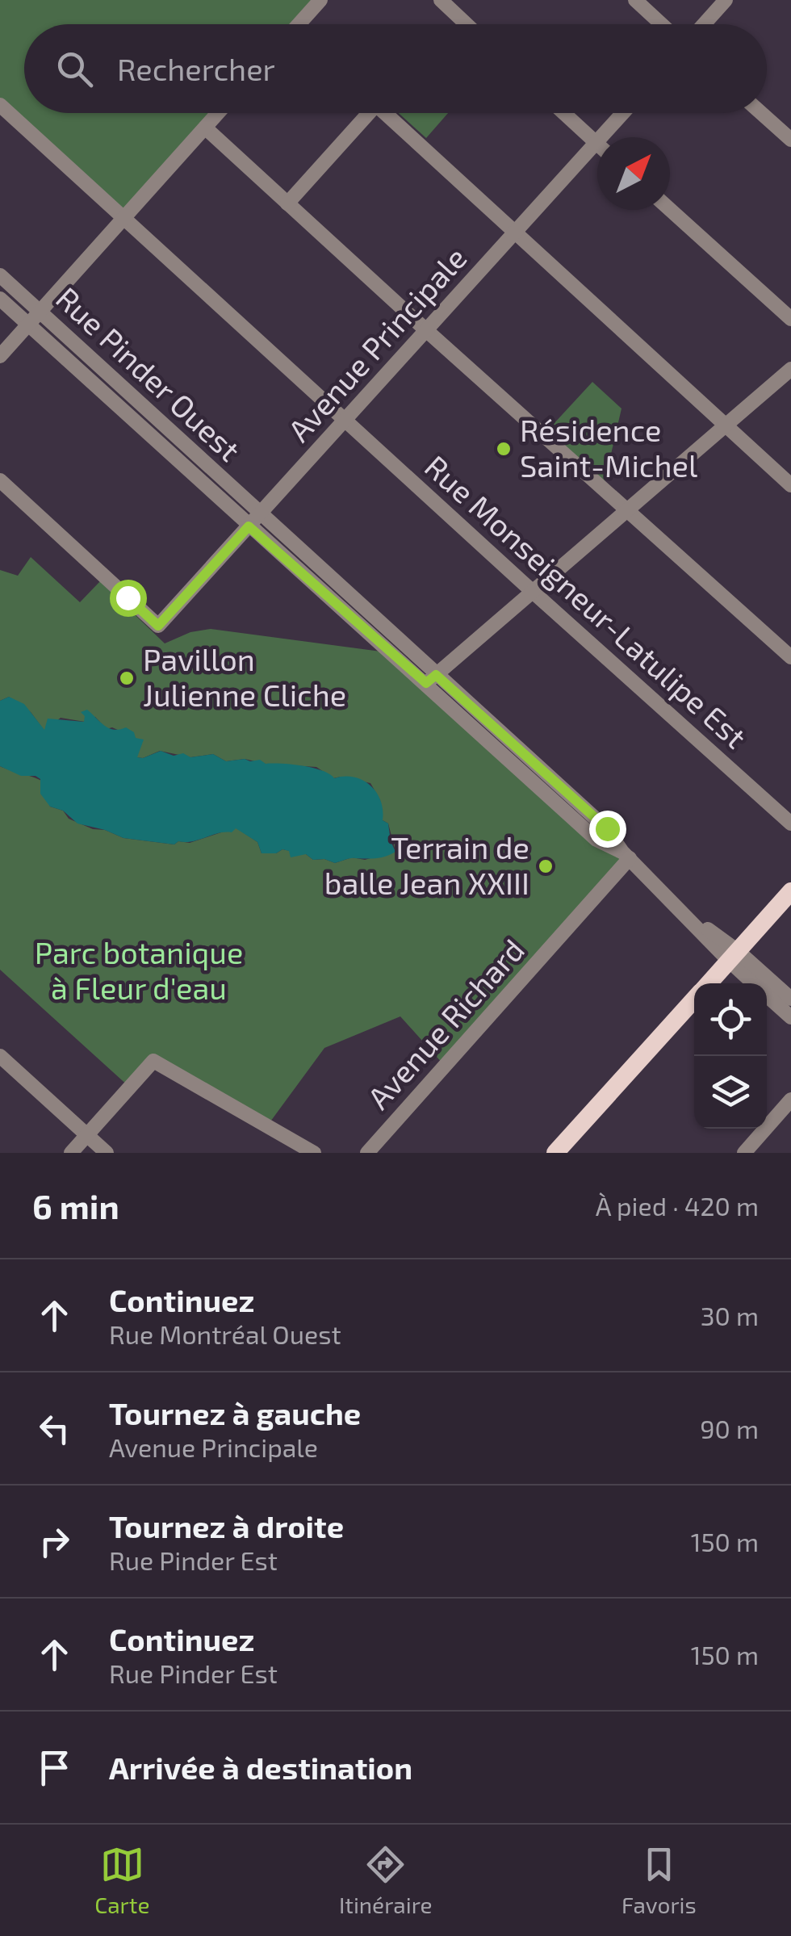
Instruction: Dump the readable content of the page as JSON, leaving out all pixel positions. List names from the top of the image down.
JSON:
{
  "streets": {
    "street": [
      "Avenue Principale",
      "Rue Pinder Ouest",
      "Rue Monseigneur-Latulipe Est",
      "Avenue Richard"
    ]
  },
  "crossings": [
    ["Avenue Principale", "Rue Pinder Ouest"],
    ["Avenue Principale", "Rue Monseigneur-Latulipe Est"]
  ],
  "parks": ["Parc botanique à Fleur d'eau"],
  "places": ["Résidence Saint-Michel", "Pavillon Julienne Cliche", "Terrain de balle Jean XXIII"],
  "north": "top right",
  "page": {
    "search": "Rechercher",
    "heading": ["6 min", "À pied · 420 m"],
    "list": [
      ["Continuez", "Rue Montréal Ouest", "30 m"],
      ["Tournez à gauche", "Avenue Principale", "90 m"],
      ["Tournez à droite", "Rue Pinder Est", "150 m"],
      ["Continuez", "Rue Pinder Est", "150 m"],
      "Arrivée à destination"
    ],
    "nav": ["Carte", "Itinéraire", "Favoris"]
  }
}
